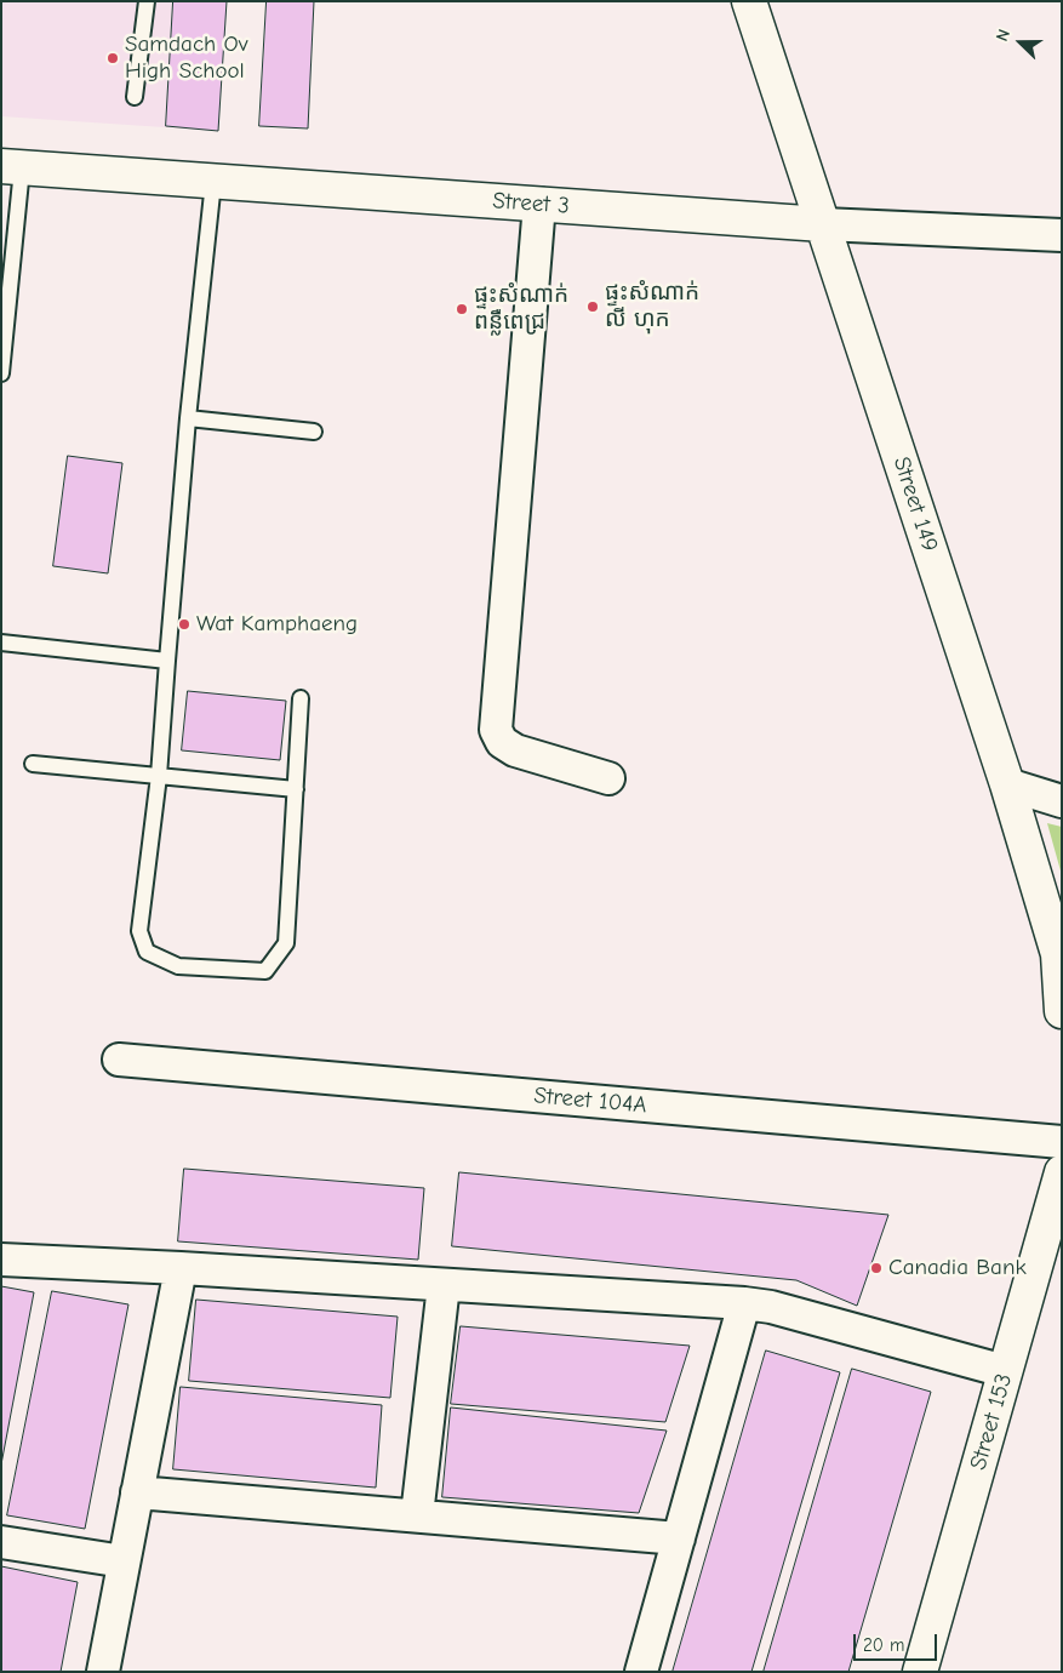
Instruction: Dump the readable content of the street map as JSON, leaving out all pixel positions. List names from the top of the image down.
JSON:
{
  "streets": {
    "street": [
      "Street 3",
      "Street 149",
      "Street 104A",
      "Street 153"
    ]
  },
  "crossings": [
    ["Street 3", "Street 149"]
  ],
  "places": [
    "Samdach Ov High School",
    "ផ្ទះសំណាក់ លី ហុក",
    "ផ្ទះសំណាក់ ពន្លឺពេជ្រ",
    "Wat Kamphaeng",
    "Canadia Bank"
  ],
  "scale_bar": "20 m",
  "north": "left"
}
